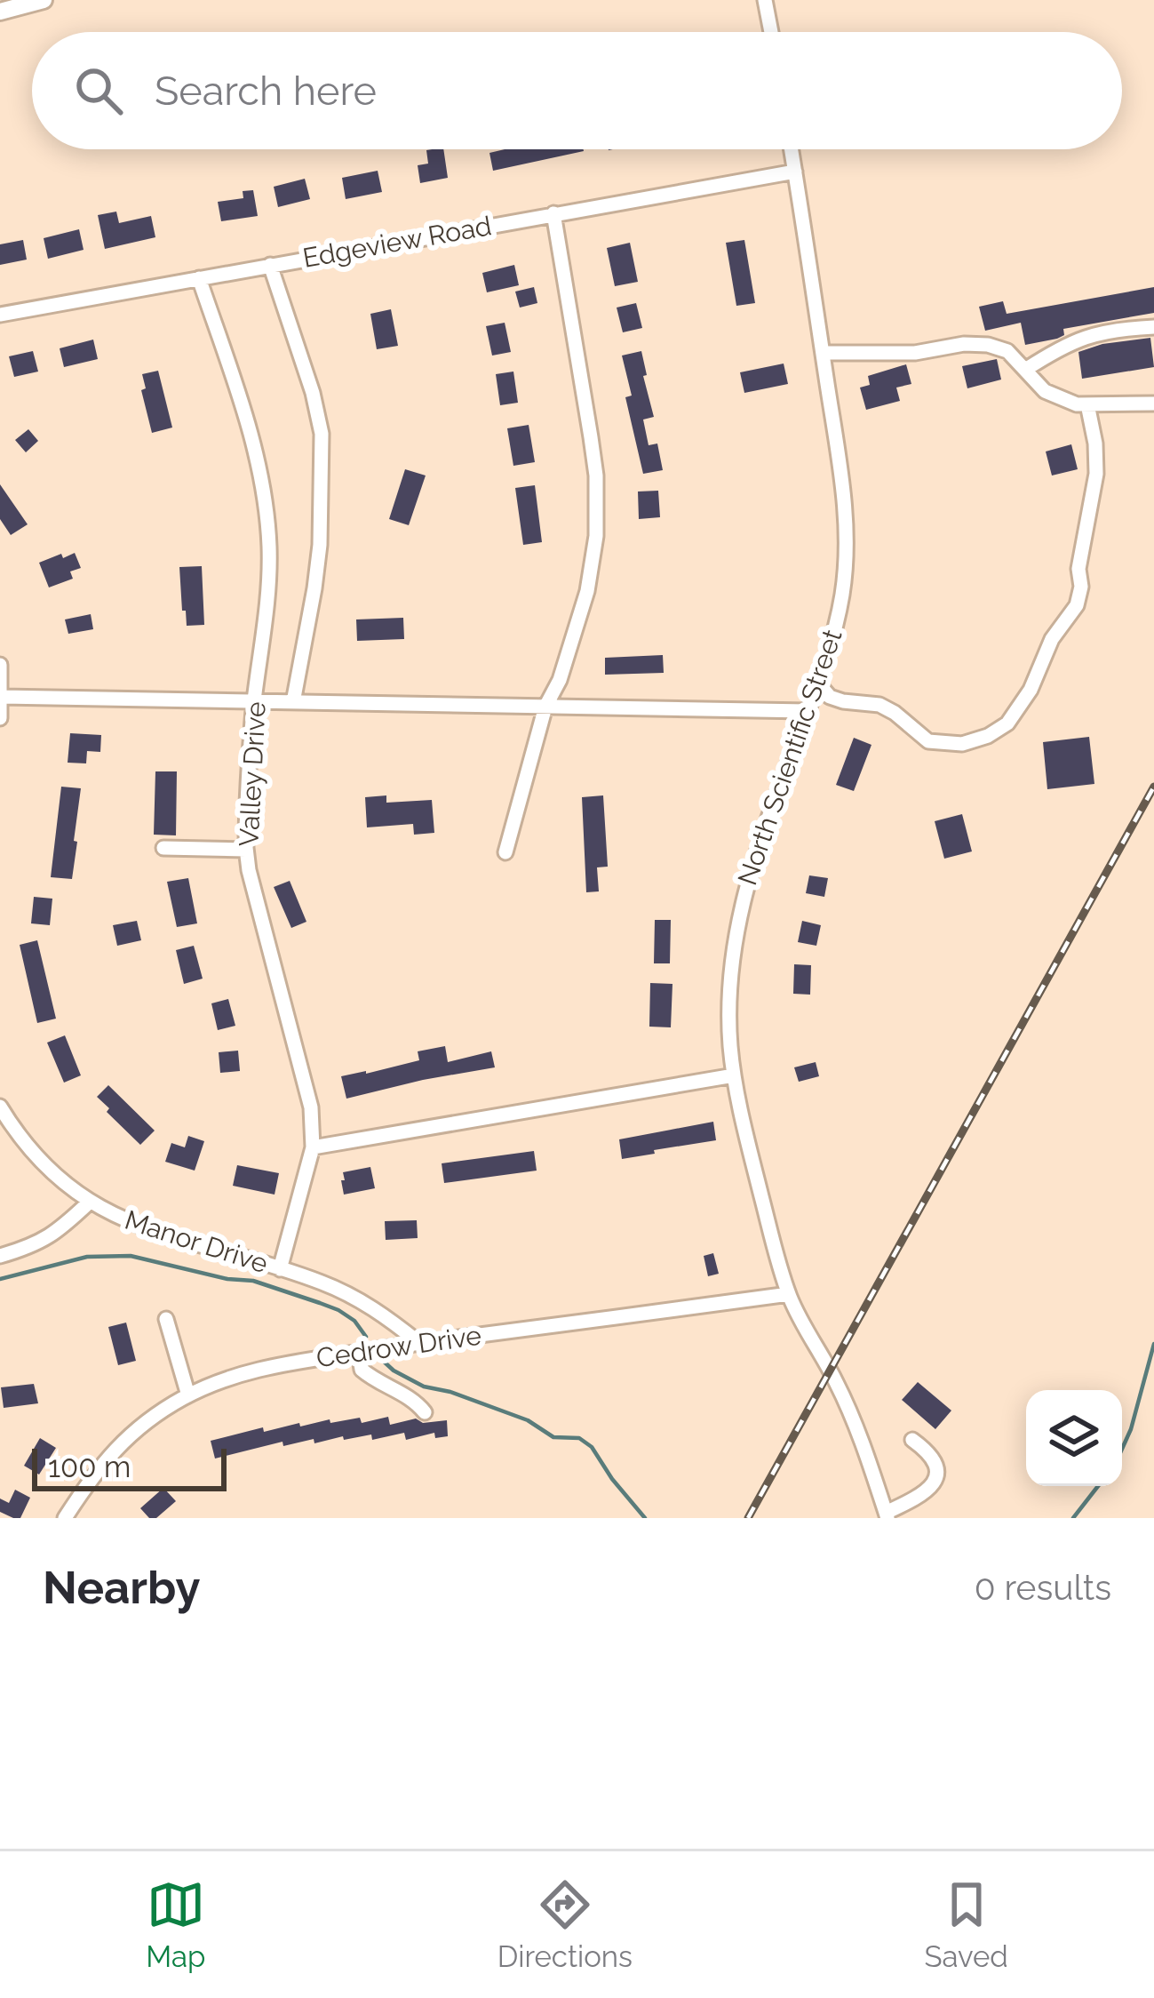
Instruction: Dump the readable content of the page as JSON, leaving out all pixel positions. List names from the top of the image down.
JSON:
{
  "streets": {
    "street": [
      "Edgeview Road",
      "North Scientific Street",
      "Valley Drive",
      "Manor Drive",
      "Cedrow Drive"
    ]
  },
  "crossings": [
    ["Edgeview Road", "North Scientific Street"],
    ["Edgeview Road", "Valley Drive"],
    ["North Scientific Street", "Cedrow Drive"],
    ["Valley Drive", "Manor Drive"],
    ["Manor Drive", "Cedrow Drive"]
  ],
  "scale_bar": "100 m",
  "page": {
    "search": "Search here",
    "scale": "100 m",
    "heading": ["Nearby", "0 results"],
    "nav": ["Map", "Directions", "Saved"]
  }
}
